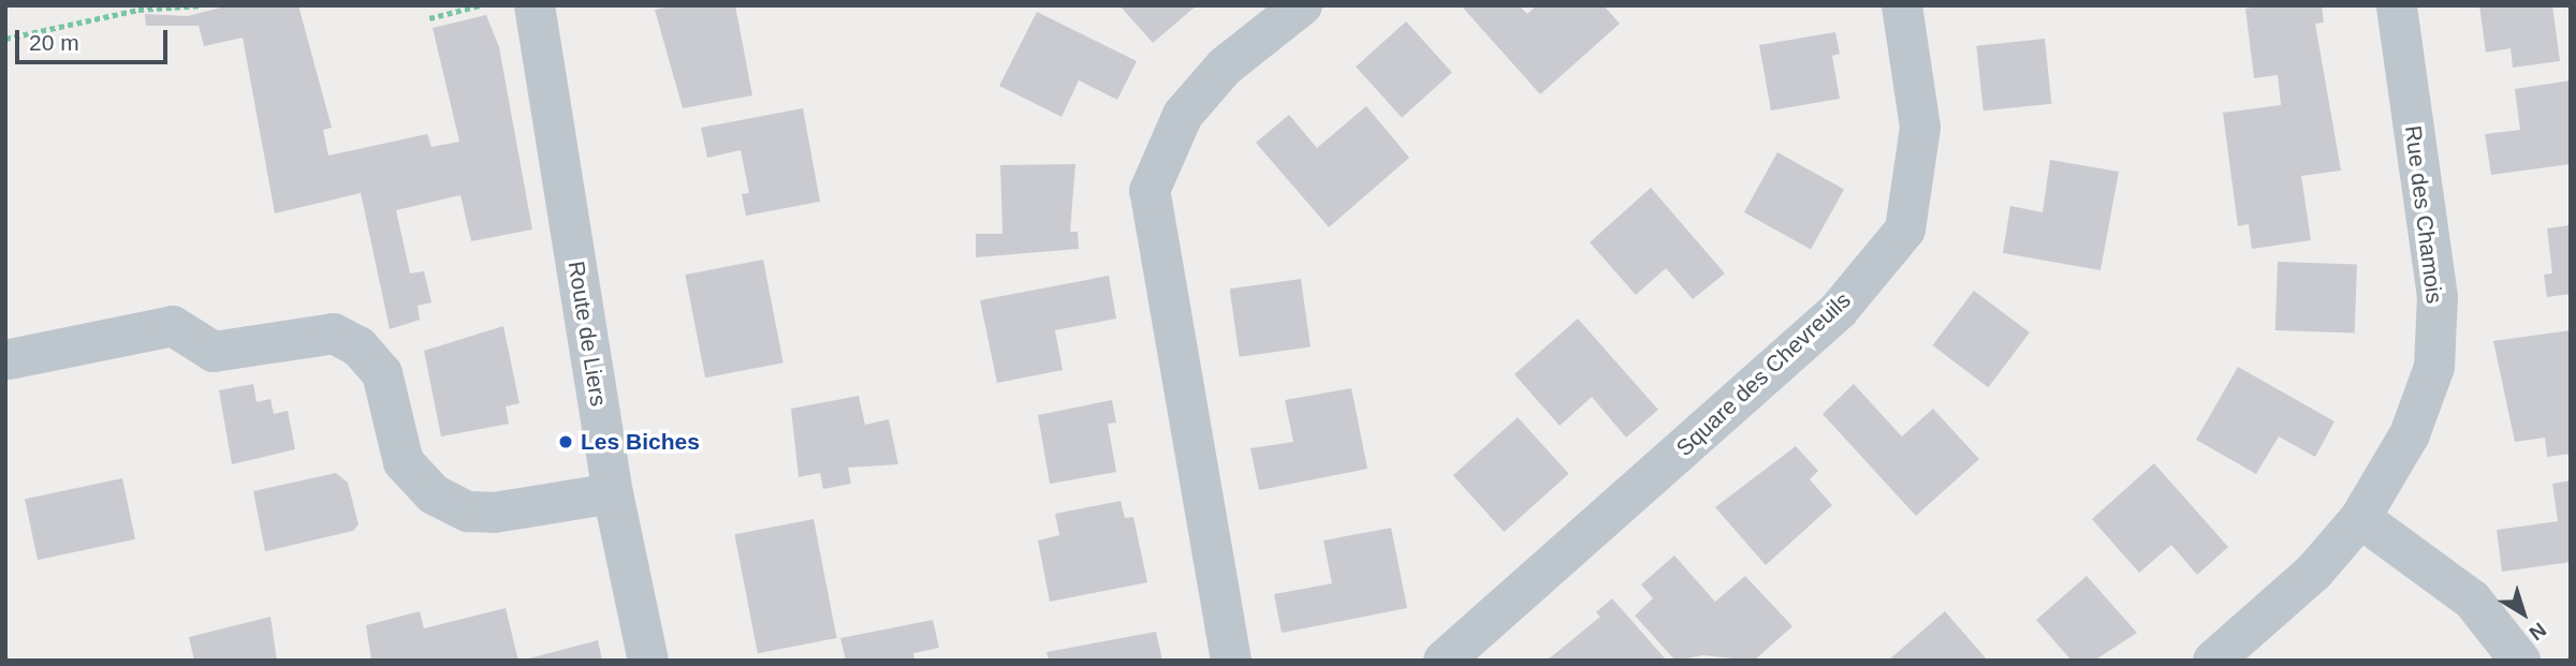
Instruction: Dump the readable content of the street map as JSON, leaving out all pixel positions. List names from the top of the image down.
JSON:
{
  "streets": {
    "street": ["Rue des Chamois", "Route de Liers", "Square des Chevreuils"]
  },
  "places": ["Les Biches"],
  "scale_bar": "20 m",
  "north": "bottom right"
}
